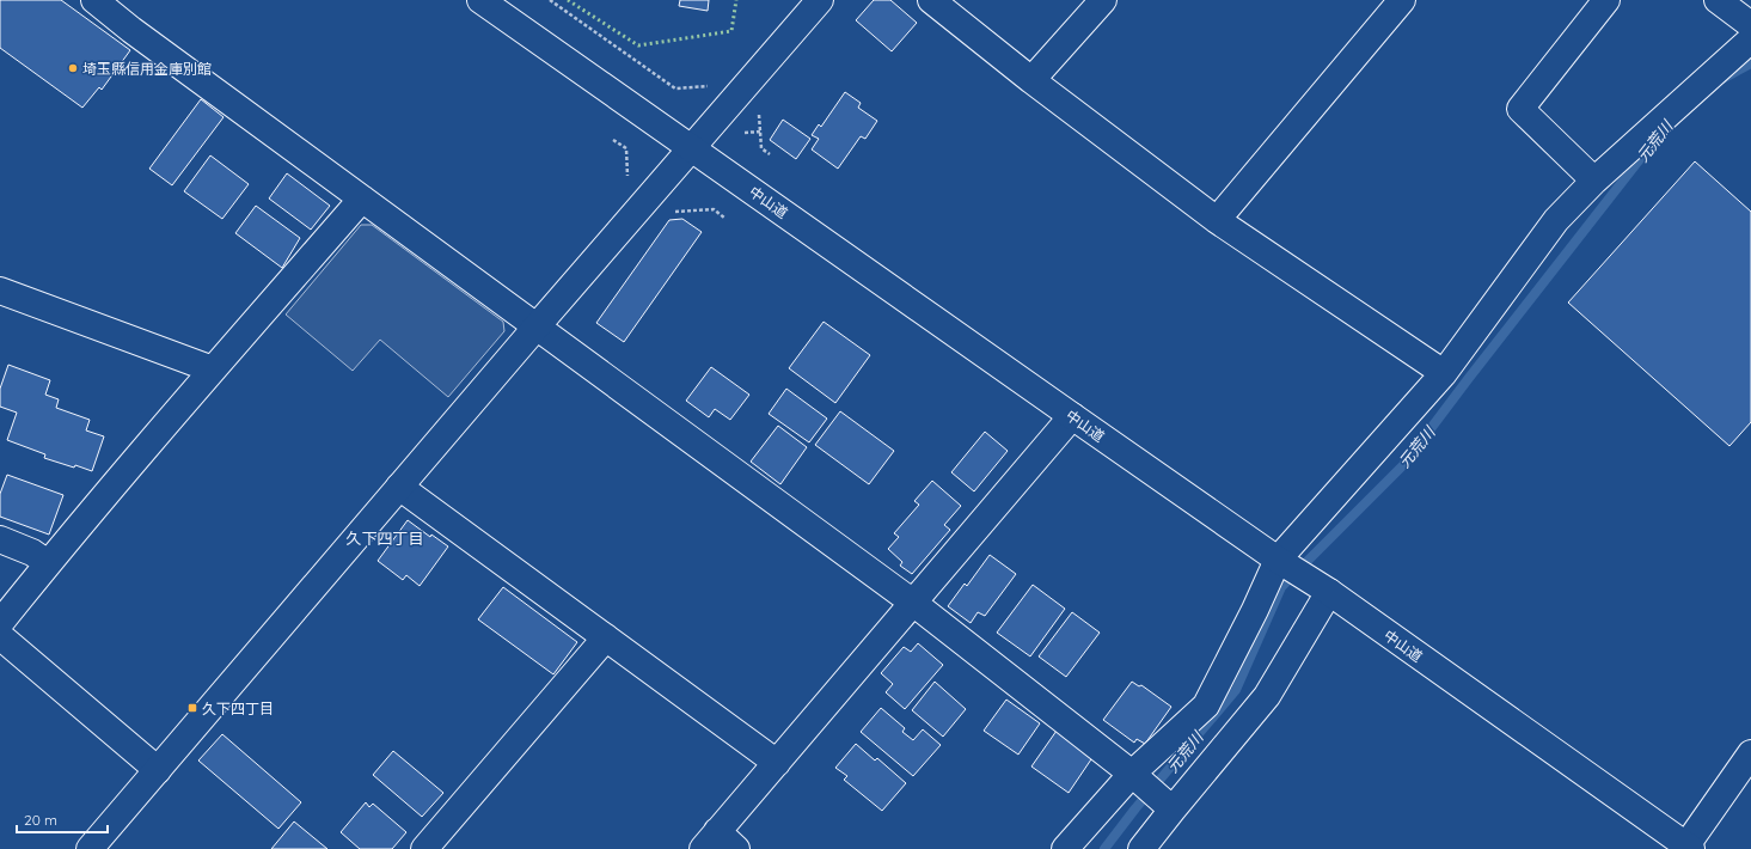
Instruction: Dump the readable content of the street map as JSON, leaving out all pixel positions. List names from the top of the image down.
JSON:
{
  "streets": {
    "main road": ["中山道"]
  },
  "districts": ["久下四丁目"],
  "water": ["元荒川"],
  "places": {
    "other": ["埼玉縣信用金庫別館"],
    "transit": ["久下四丁目"]
  },
  "scale_bar": "20 m"
}
